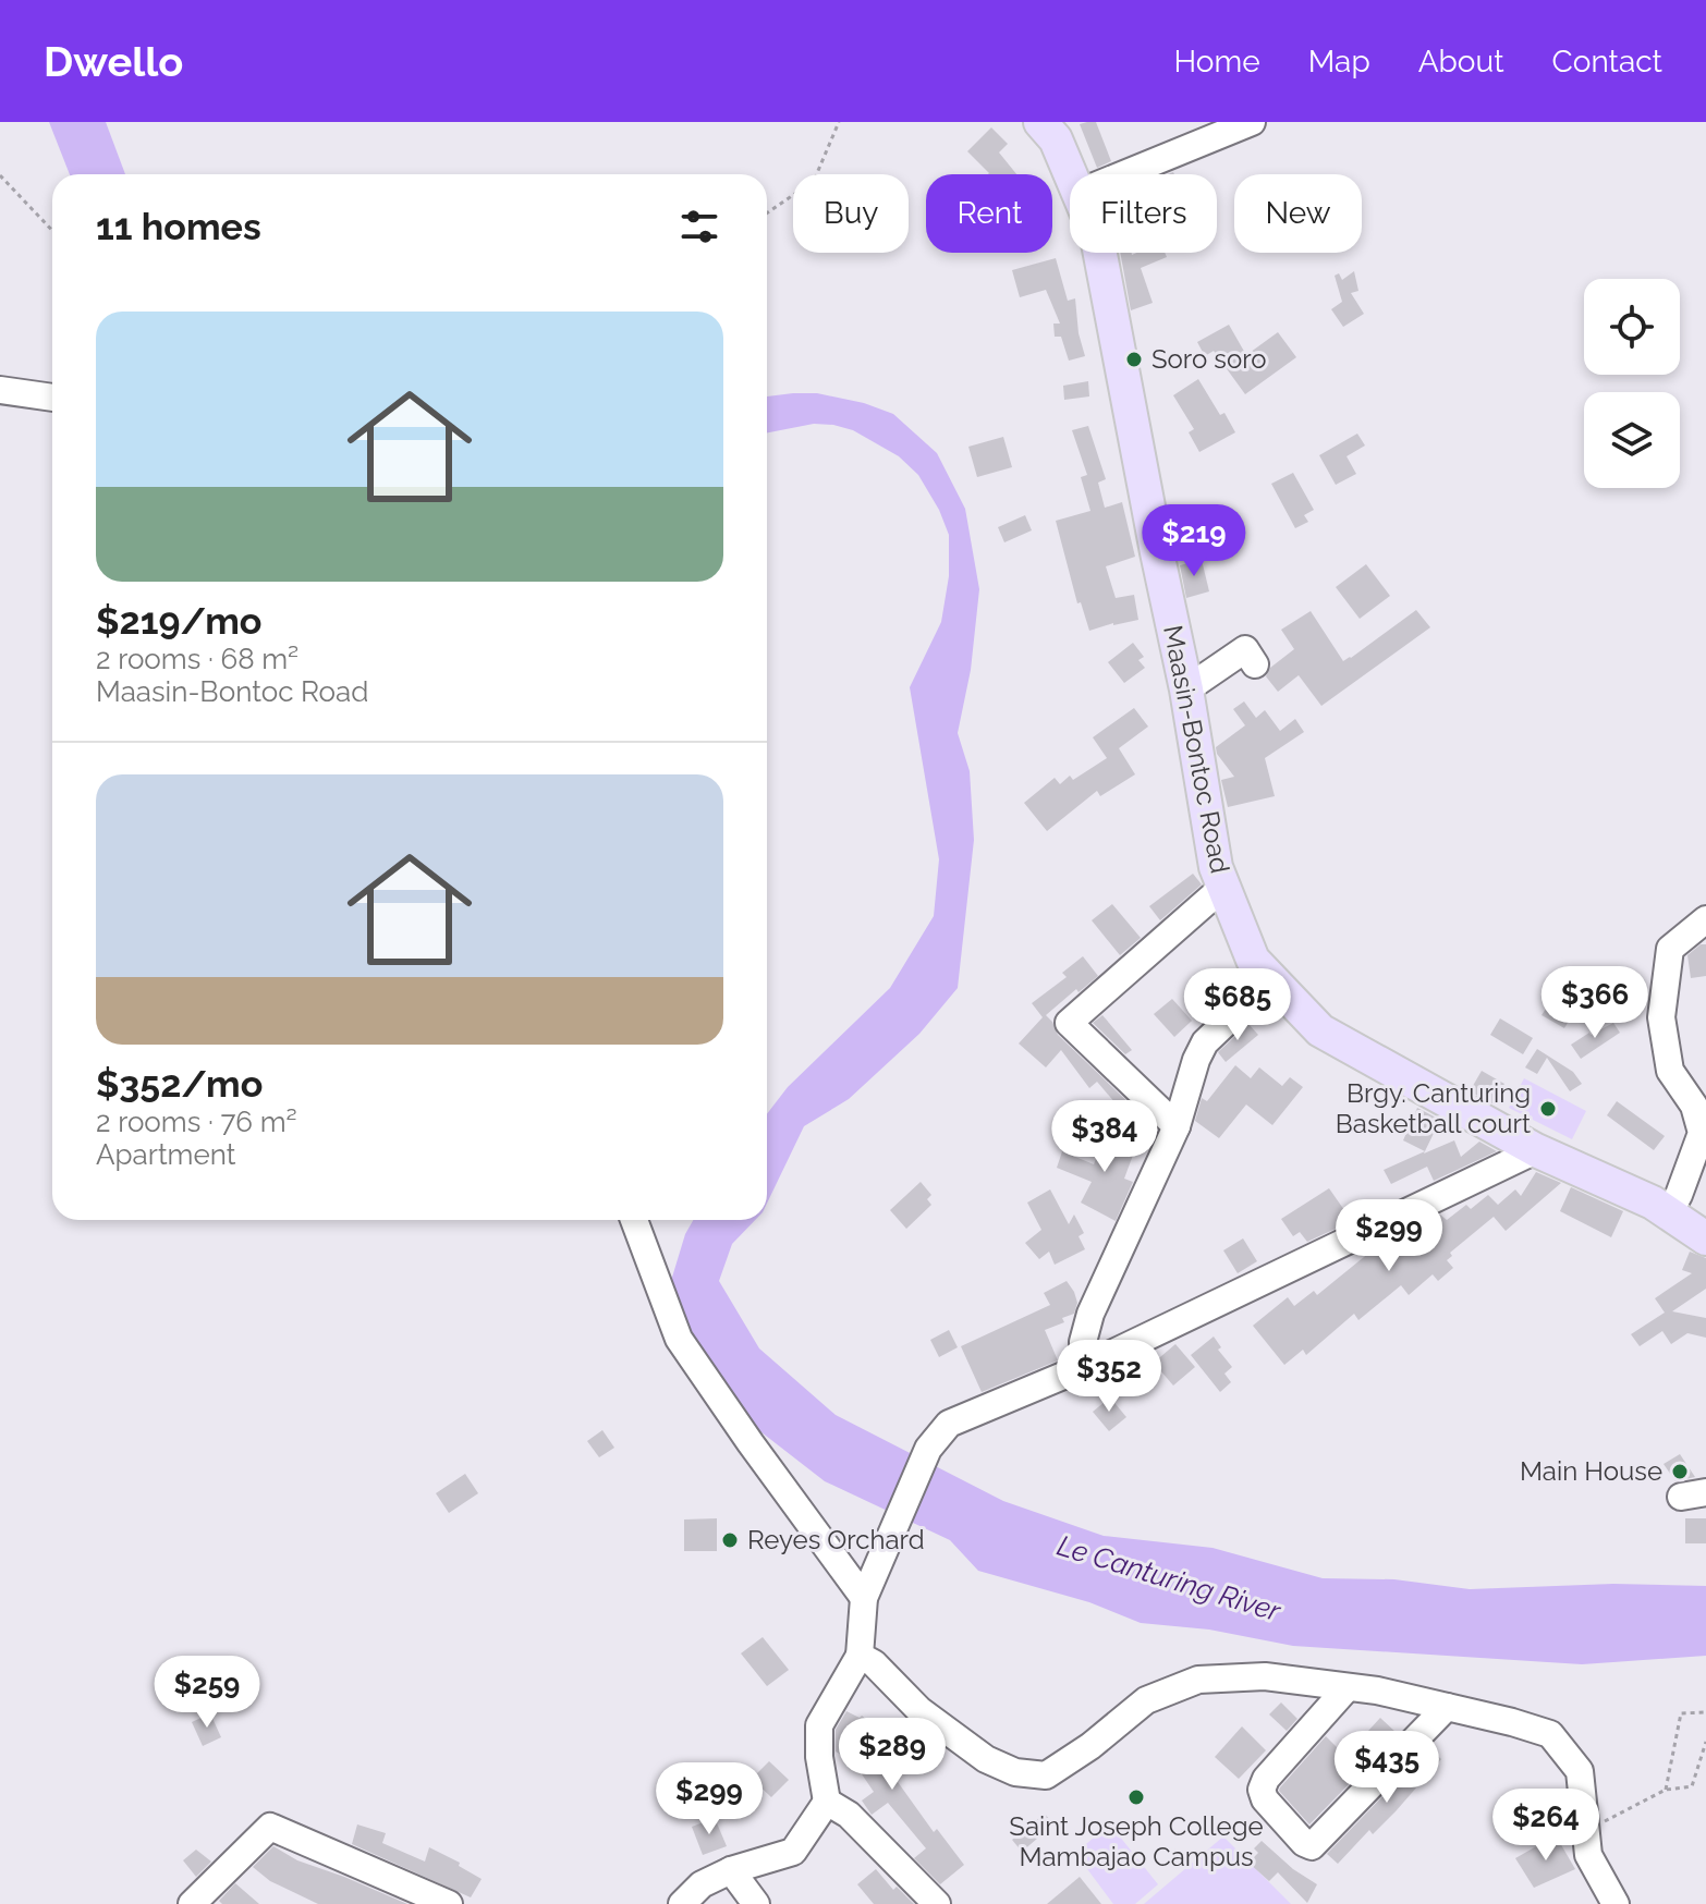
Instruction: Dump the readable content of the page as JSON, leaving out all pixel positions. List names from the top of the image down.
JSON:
{
  "streets": {
    "main road": ["Maasin-Bontoc Road"]
  },
  "water": ["Le Canturing River"],
  "places": [
    "Soro soro",
    "Brgy. Canturing Basketball court",
    "Main House",
    "Reyes Orchard",
    "Saint Joseph College Mambajao Campus"
  ],
  "page": {
    "header": "Dwello",
    "nav": [
      "Home",
      "Map",
      "About",
      "Contact"
    ],
    "chip": [
      "Buy",
      "Rent",
      "Filters",
      "New"
    ],
    "heading": "11 homes",
    "list": [
      {
        "name": "$219/mo",
        "note": "2 rooms · 68 m² · Maasin-Bontoc Road"
      },
      {
        "name": "$352/mo",
        "note": "2 rooms · 76 m² · Apartment"
      }
    ],
    "price": [
      "$219",
      "$366",
      "$685",
      "$384",
      "$299",
      "$352",
      "$259",
      "$289",
      "$435",
      "$299",
      "$264"
    ]
  }
}
